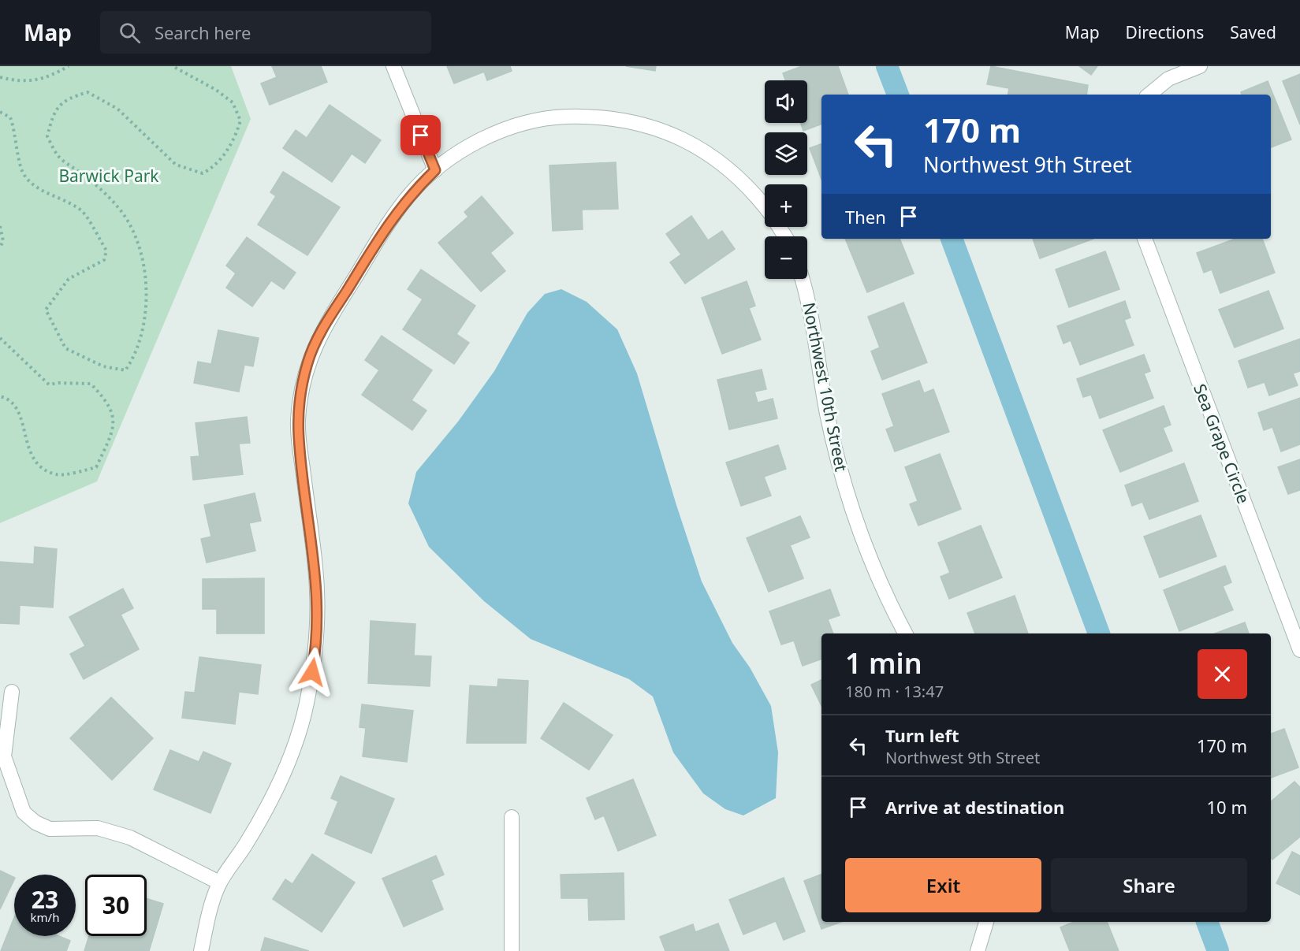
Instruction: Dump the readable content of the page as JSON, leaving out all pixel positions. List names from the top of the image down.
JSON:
{
  "streets": {
    "street": ["Northwest 10th Street", "Sea Grape Circle"]
  },
  "parks": ["Barwick Park"],
  "page": {
    "header": "Map",
    "search": "Search here",
    "nav": ["Map", "Directions", "Saved"],
    "map_buttons": ["+", "−"],
    "turn": ["170 m", "Northwest 9th Street"],
    "then": "Then",
    "heading": ["1 min", "180 m · 13:47"],
    "list": [
      {
        "name": "Turn left",
        "note": "Northwest 9th Street",
        "value": "170 m"
      },
      {
        "name": "Arrive at destination",
        "value": "10 m"
      }
    ],
    "buttons": ["Exit", "Share"],
    "speed": "23 km/h",
    "limit": "30"
  }
}
